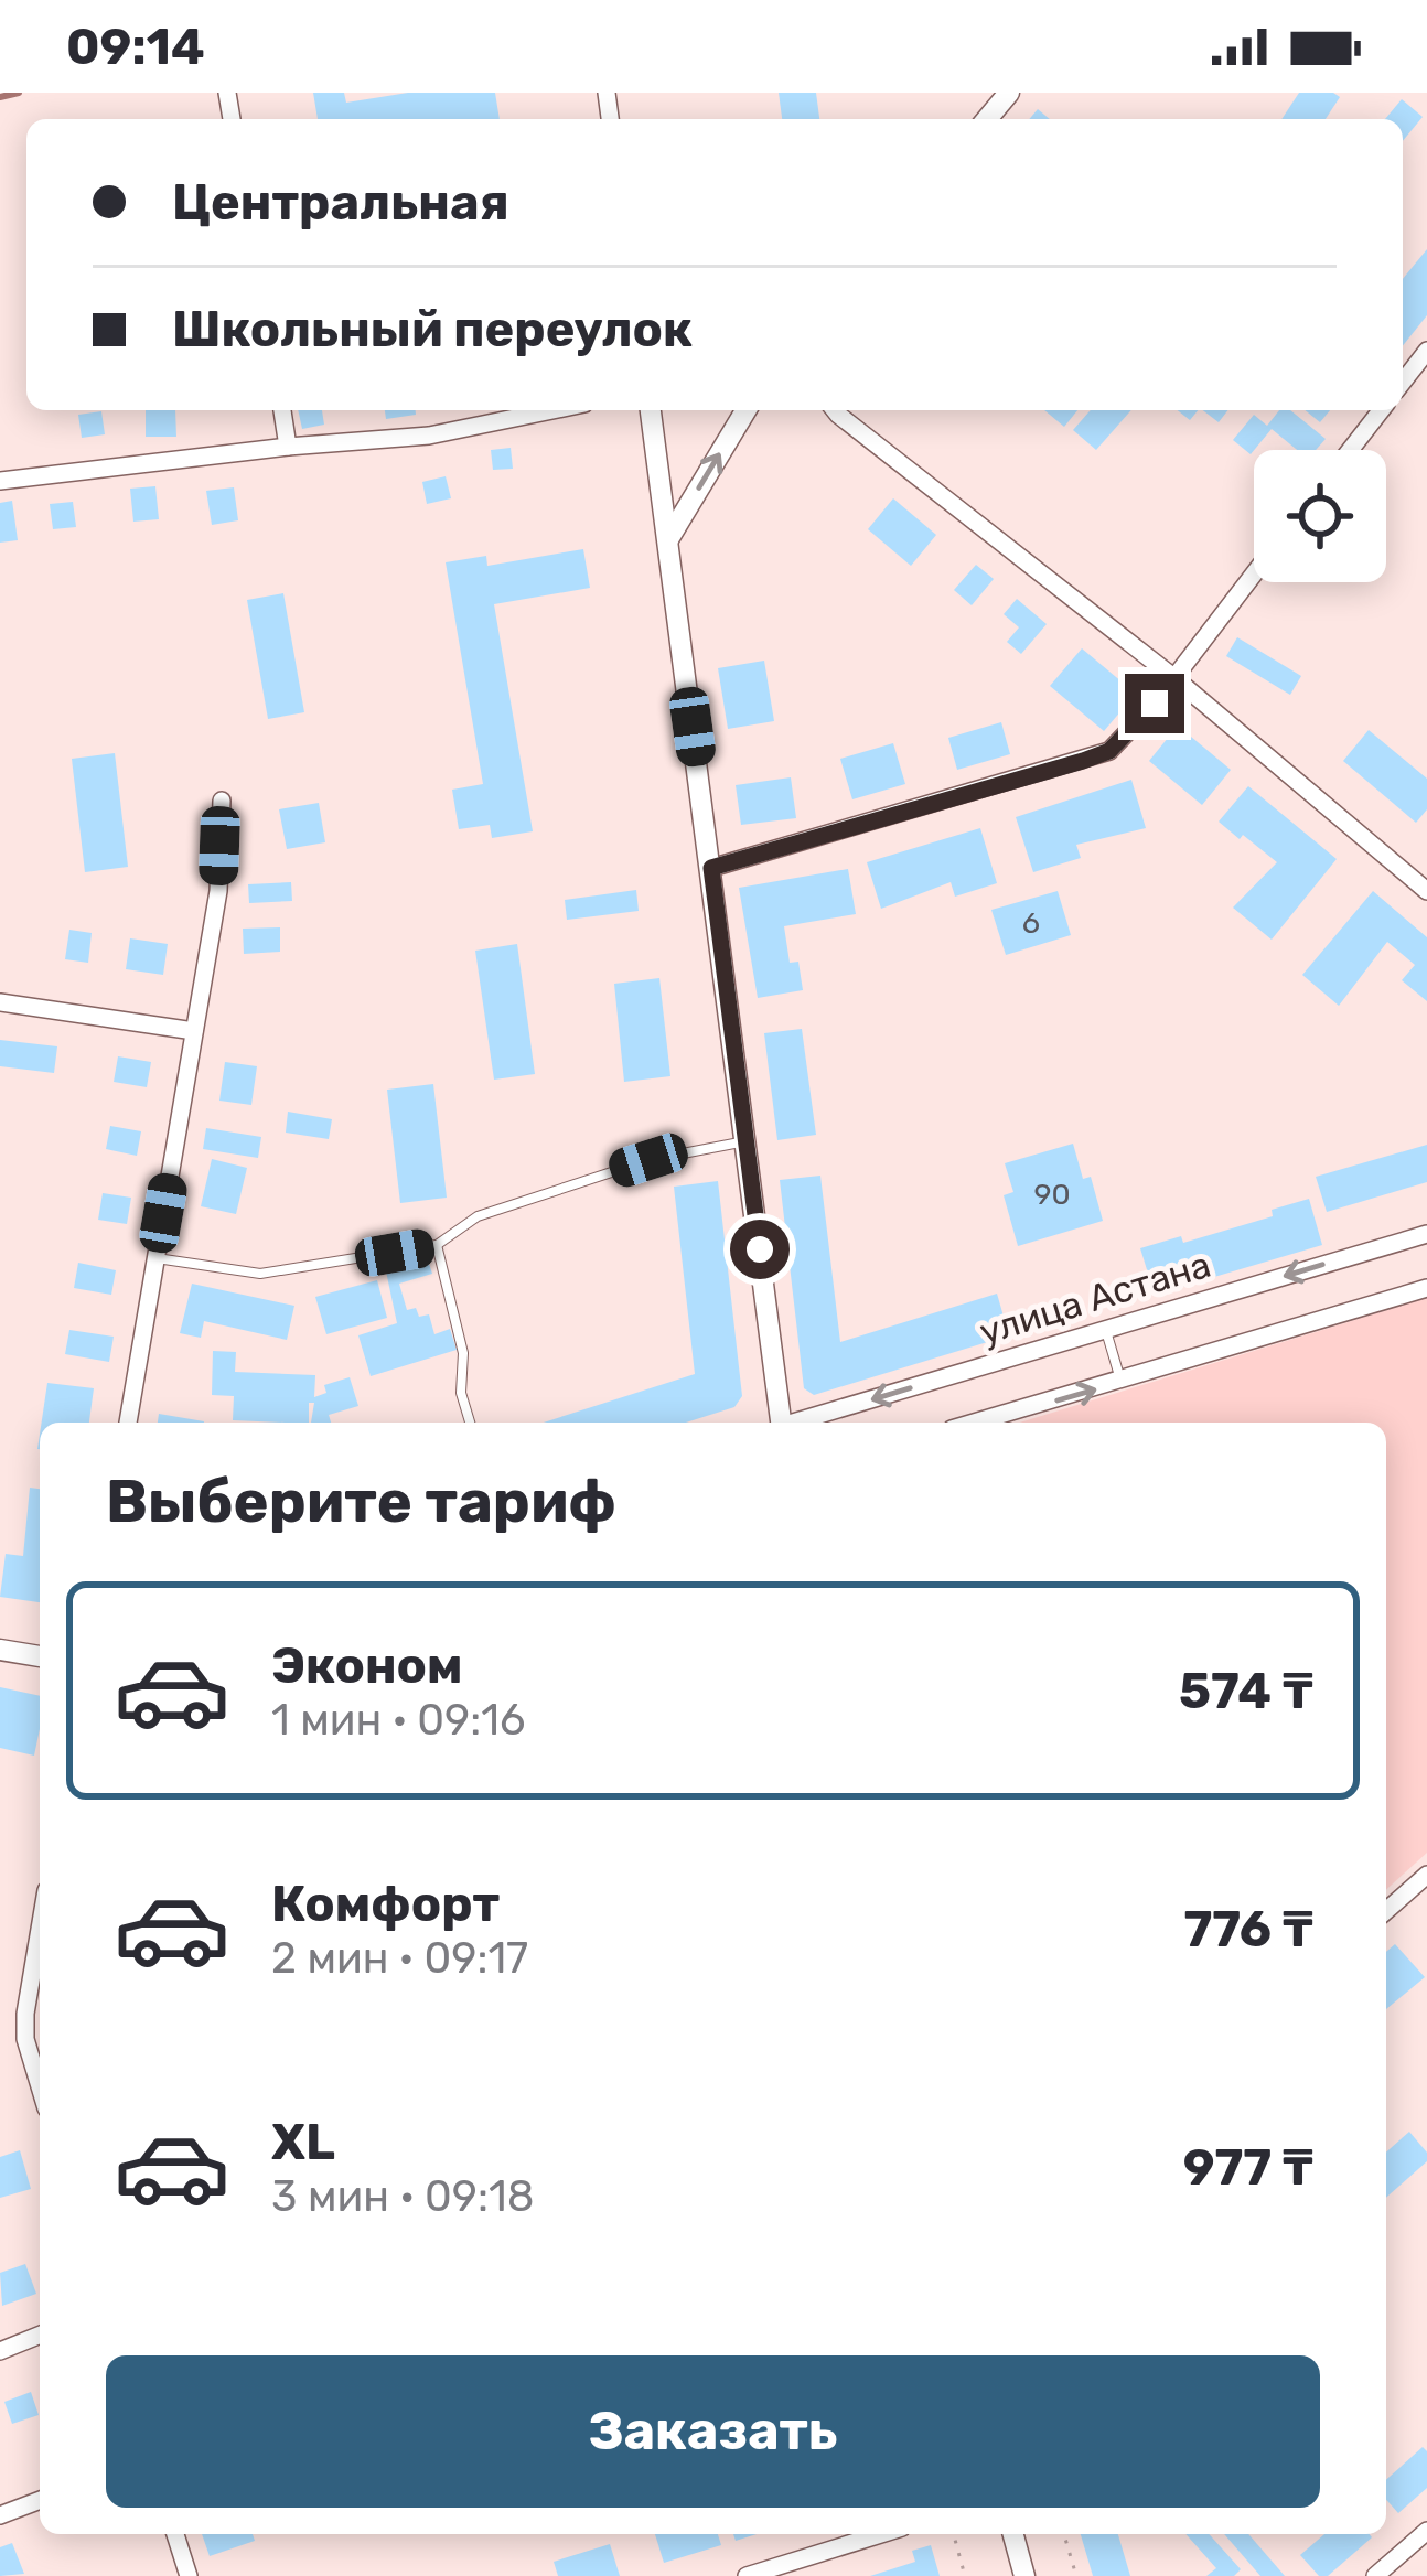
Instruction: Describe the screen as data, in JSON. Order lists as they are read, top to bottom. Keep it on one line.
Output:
{"streets":{"street":["улица Астана"]},"house_numbers":["6","90"],"page":{"status":"09:14","banner":["Центральная","Школьный переулок"],"heading":"Выберите тариф","list":[{"name":"Эконом","note":"1 мин · 09:16","value":"574 ₸"},{"name":"Комфорт","note":"2 мин · 09:17","value":"776 ₸"},{"name":"XL","note":"3 мин · 09:18","value":"977 ₸"}],"buttons":"Заказать"}}
